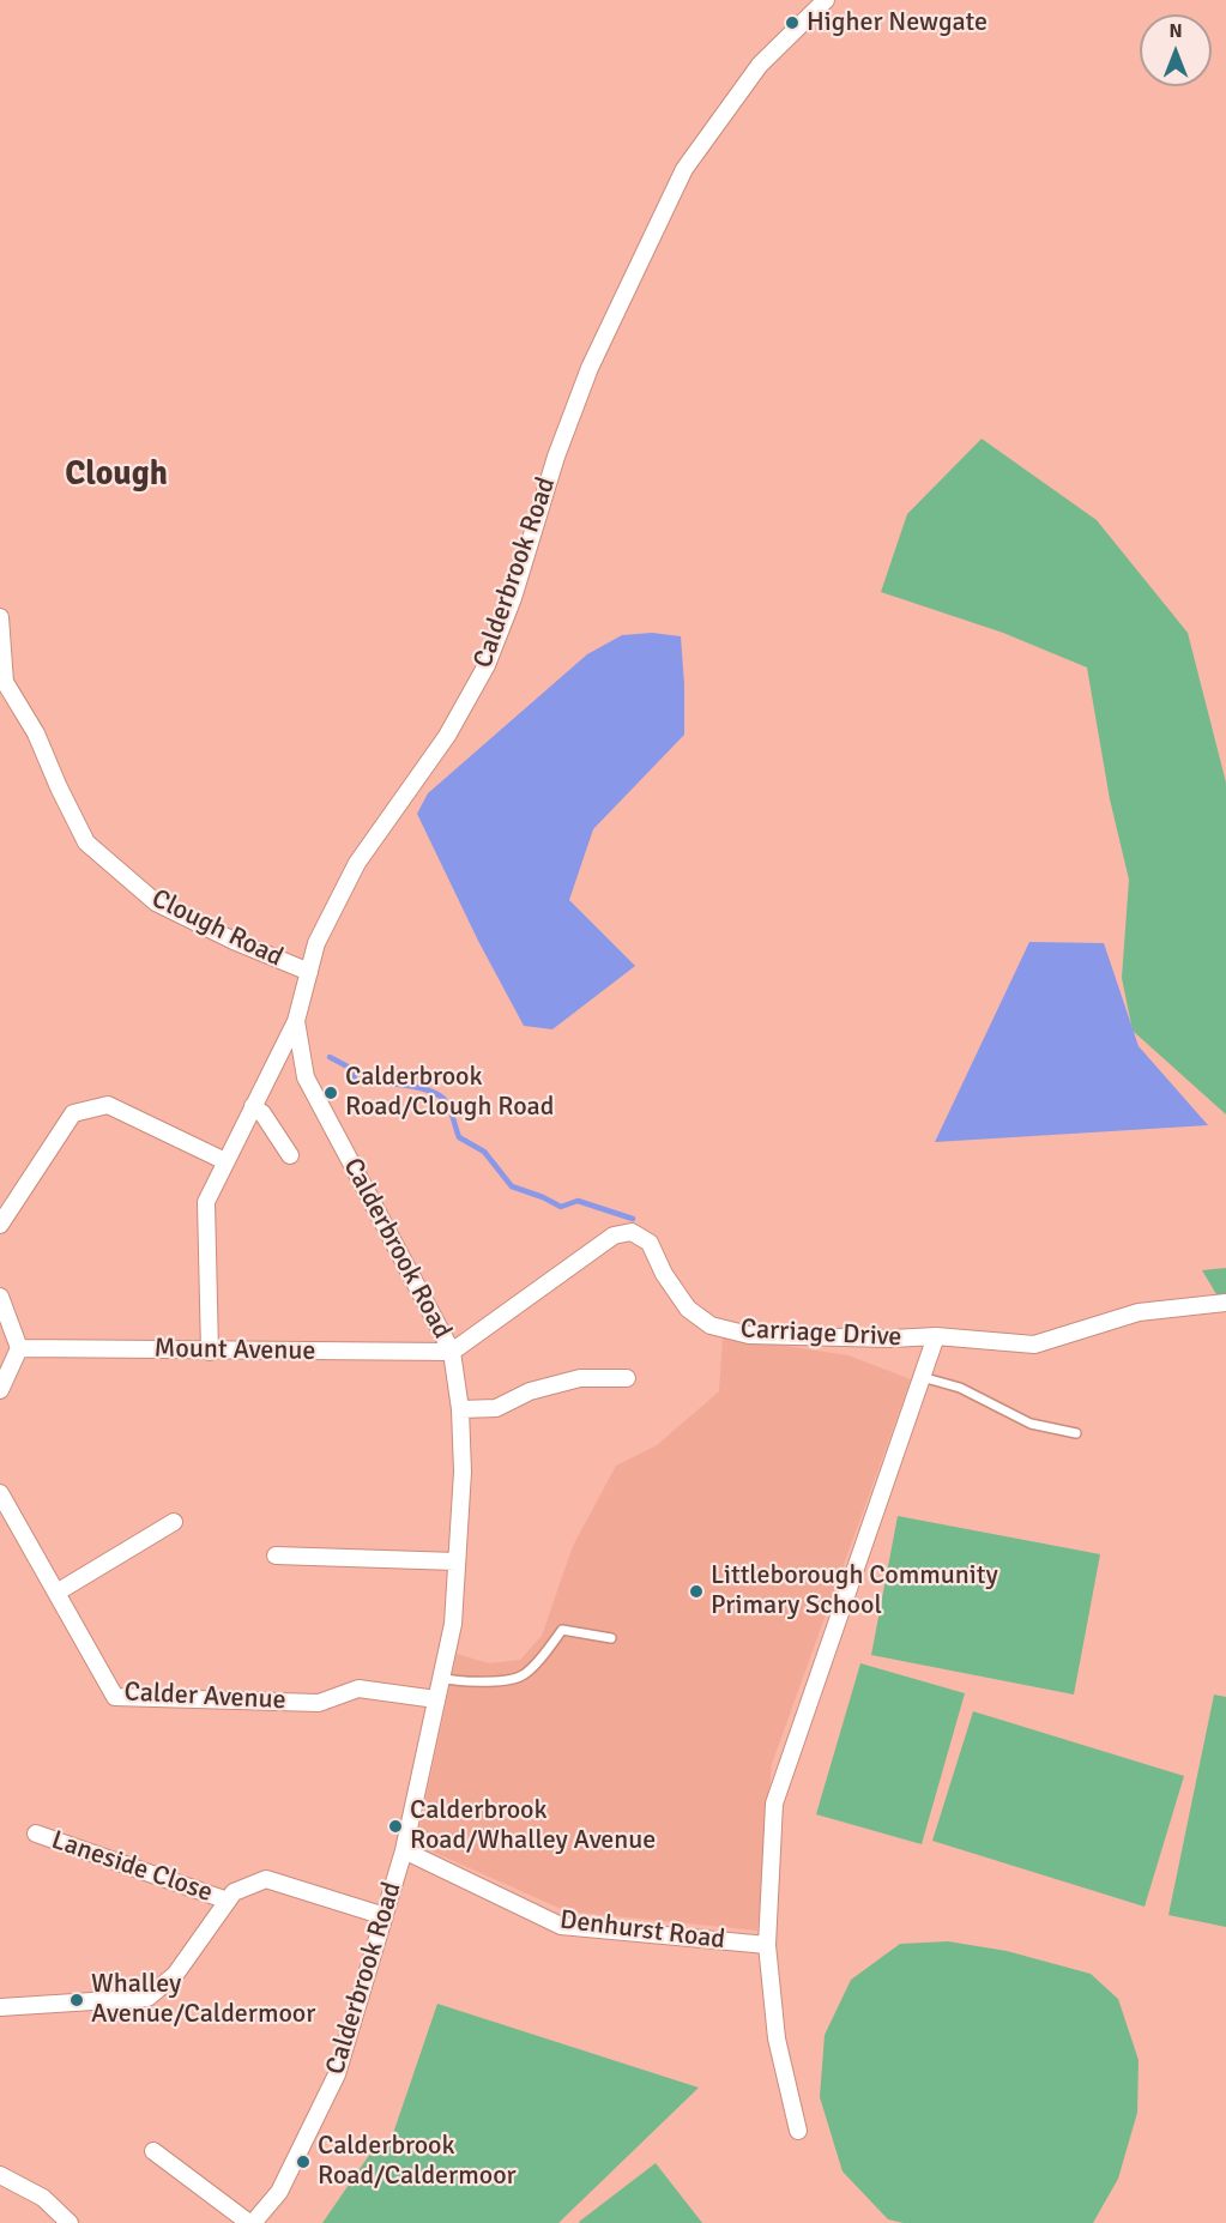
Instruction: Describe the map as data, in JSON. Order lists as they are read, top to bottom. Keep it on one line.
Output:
{"streets":{"street":["Calderbrook Road","Clough Road","Carriage Drive","Mount Avenue","Calder Avenue","Laneside Close","Denhurst Road"]},"crossings":[["Calderbrook Road","Clough Road"],["Calderbrook Road","Carriage Drive"],["Calderbrook Road","Mount Avenue"],["Calderbrook Road","Calder Avenue"],["Calderbrook Road","Denhurst Road"],["Carriage Drive","Mount Avenue"]],"districts":["Clough"],"places":["Higher Newgate","Calderbrook Road/Clough Road","Littleborough Community Primary School","Calderbrook Road/Whalley Avenue","Whalley Avenue/Caldermoor","Calderbrook Road/Caldermoor"],"north":"top"}
